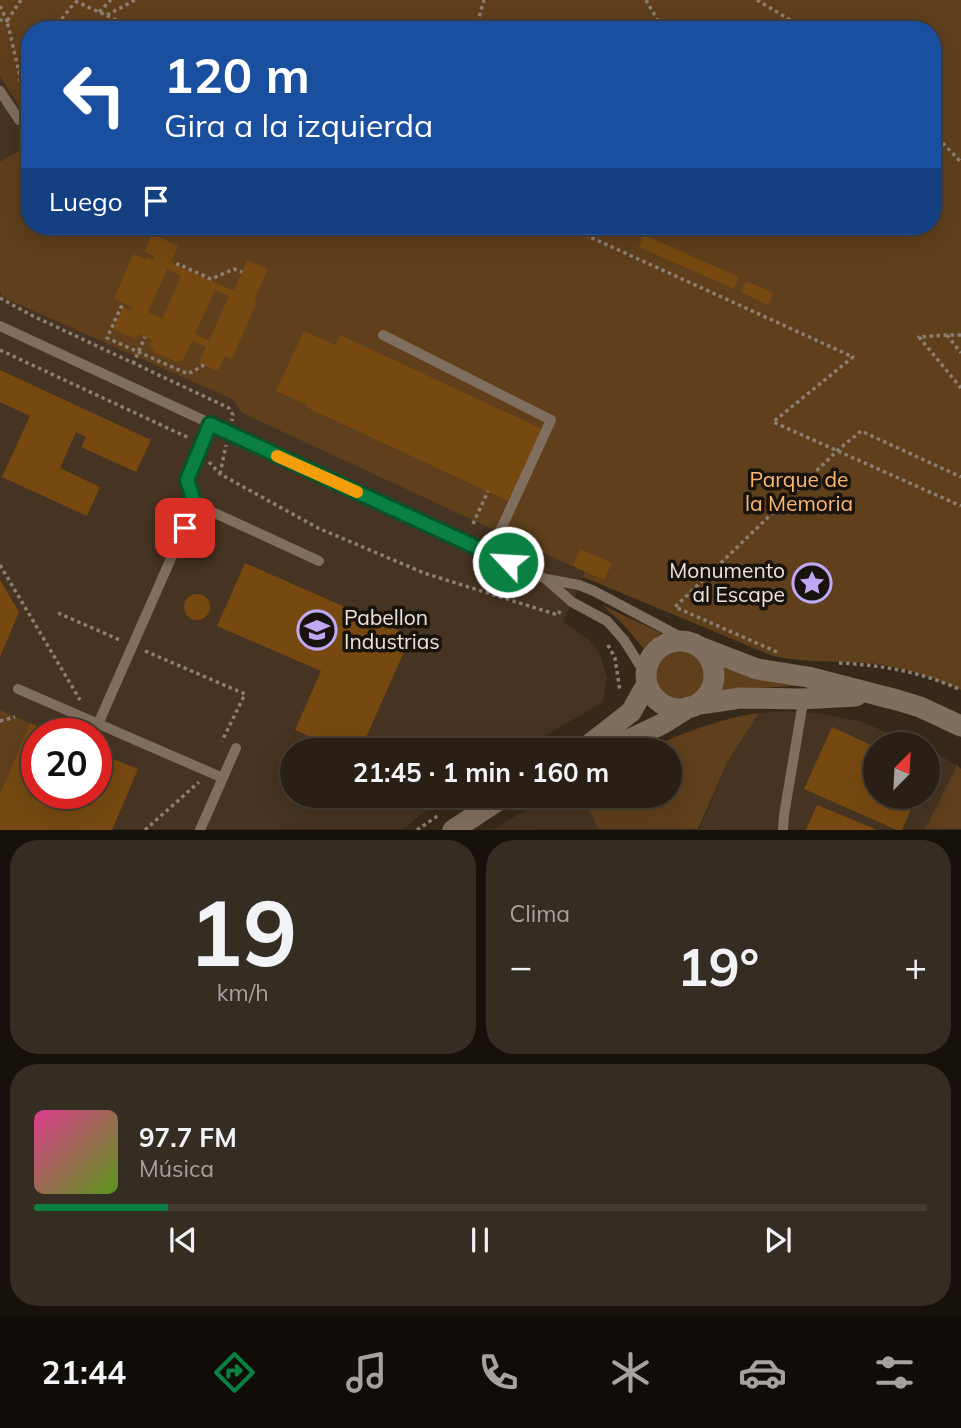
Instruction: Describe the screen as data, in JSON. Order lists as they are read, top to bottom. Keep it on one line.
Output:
{"parks":["Parque de la Memoria"],"places":{"place":["Monumento al Escape"],"school or university":["Pabellon Industrias"]},"north":"top right","page":{"turn":["120 m","Gira a la izquierda"],"then":"Luego","limit":"20","trip":"21:45 · 1 min · 160 m","tile":[["19","km/h"],"Clima"],"heat":["−","19°","+"],"song":["97.7 FM","Música"],"tabs":"21:44"}}
